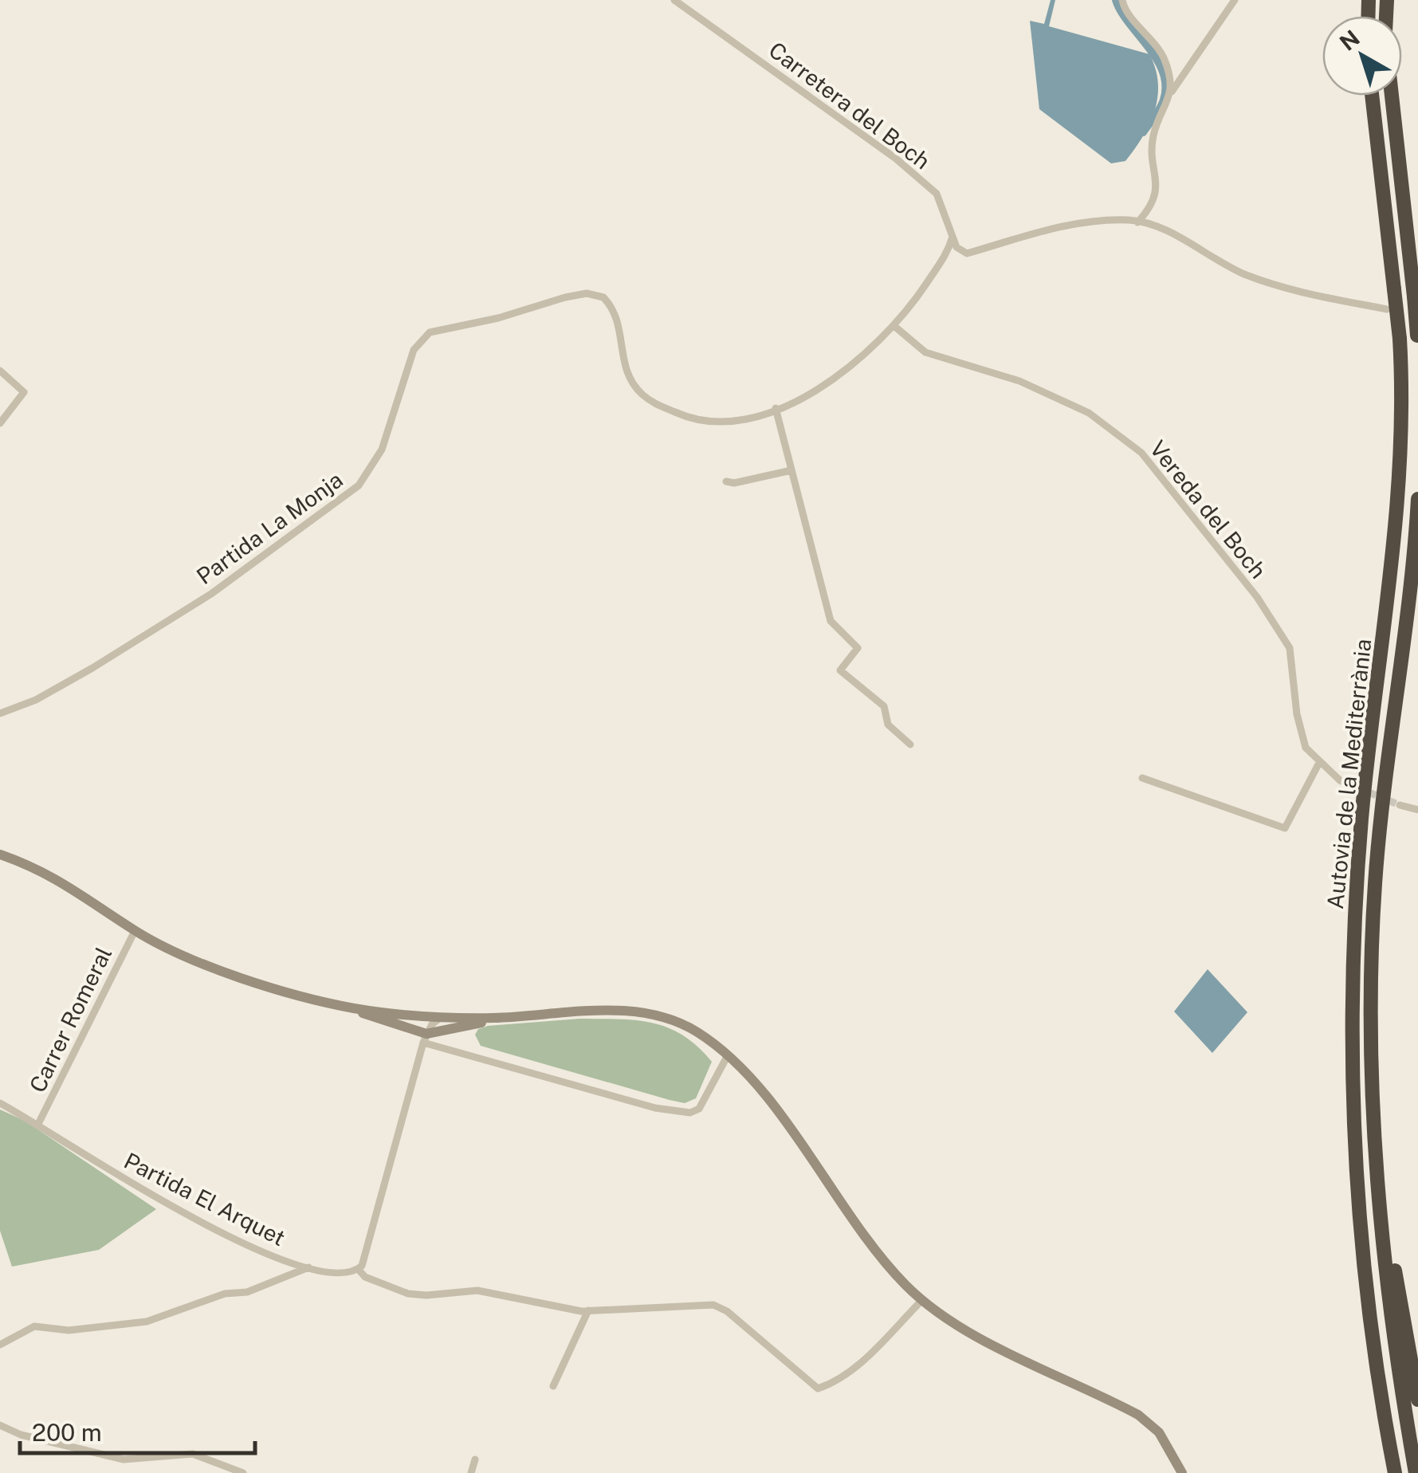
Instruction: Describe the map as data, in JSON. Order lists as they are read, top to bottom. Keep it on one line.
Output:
{"streets":{"highway":["Autovia de la Mediterrània"],"street":["Carretera del Boch","Vereda del Boch","Partida La Monja","Carrer Romeral","Partida El Arquet"]},"crossings":[["Carrer Romeral","Partida El Arquet"]],"scale_bar":"200 m","north":"top left"}
